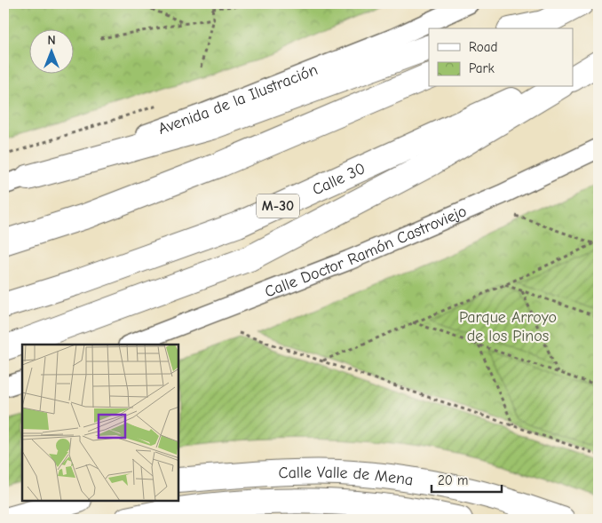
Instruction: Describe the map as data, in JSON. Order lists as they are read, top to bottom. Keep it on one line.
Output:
{"streets":{"main road":["Calle 30","M-30","Calle Valle de Mena"],"street":["Avenida de la Ilustración","Calle Doctor Ramón Castroviejo"]},"parks":["Parque Arroyo de los Pinos"],"legend":["Road","Park"],"scale_bar":"20 m","north":"top"}
